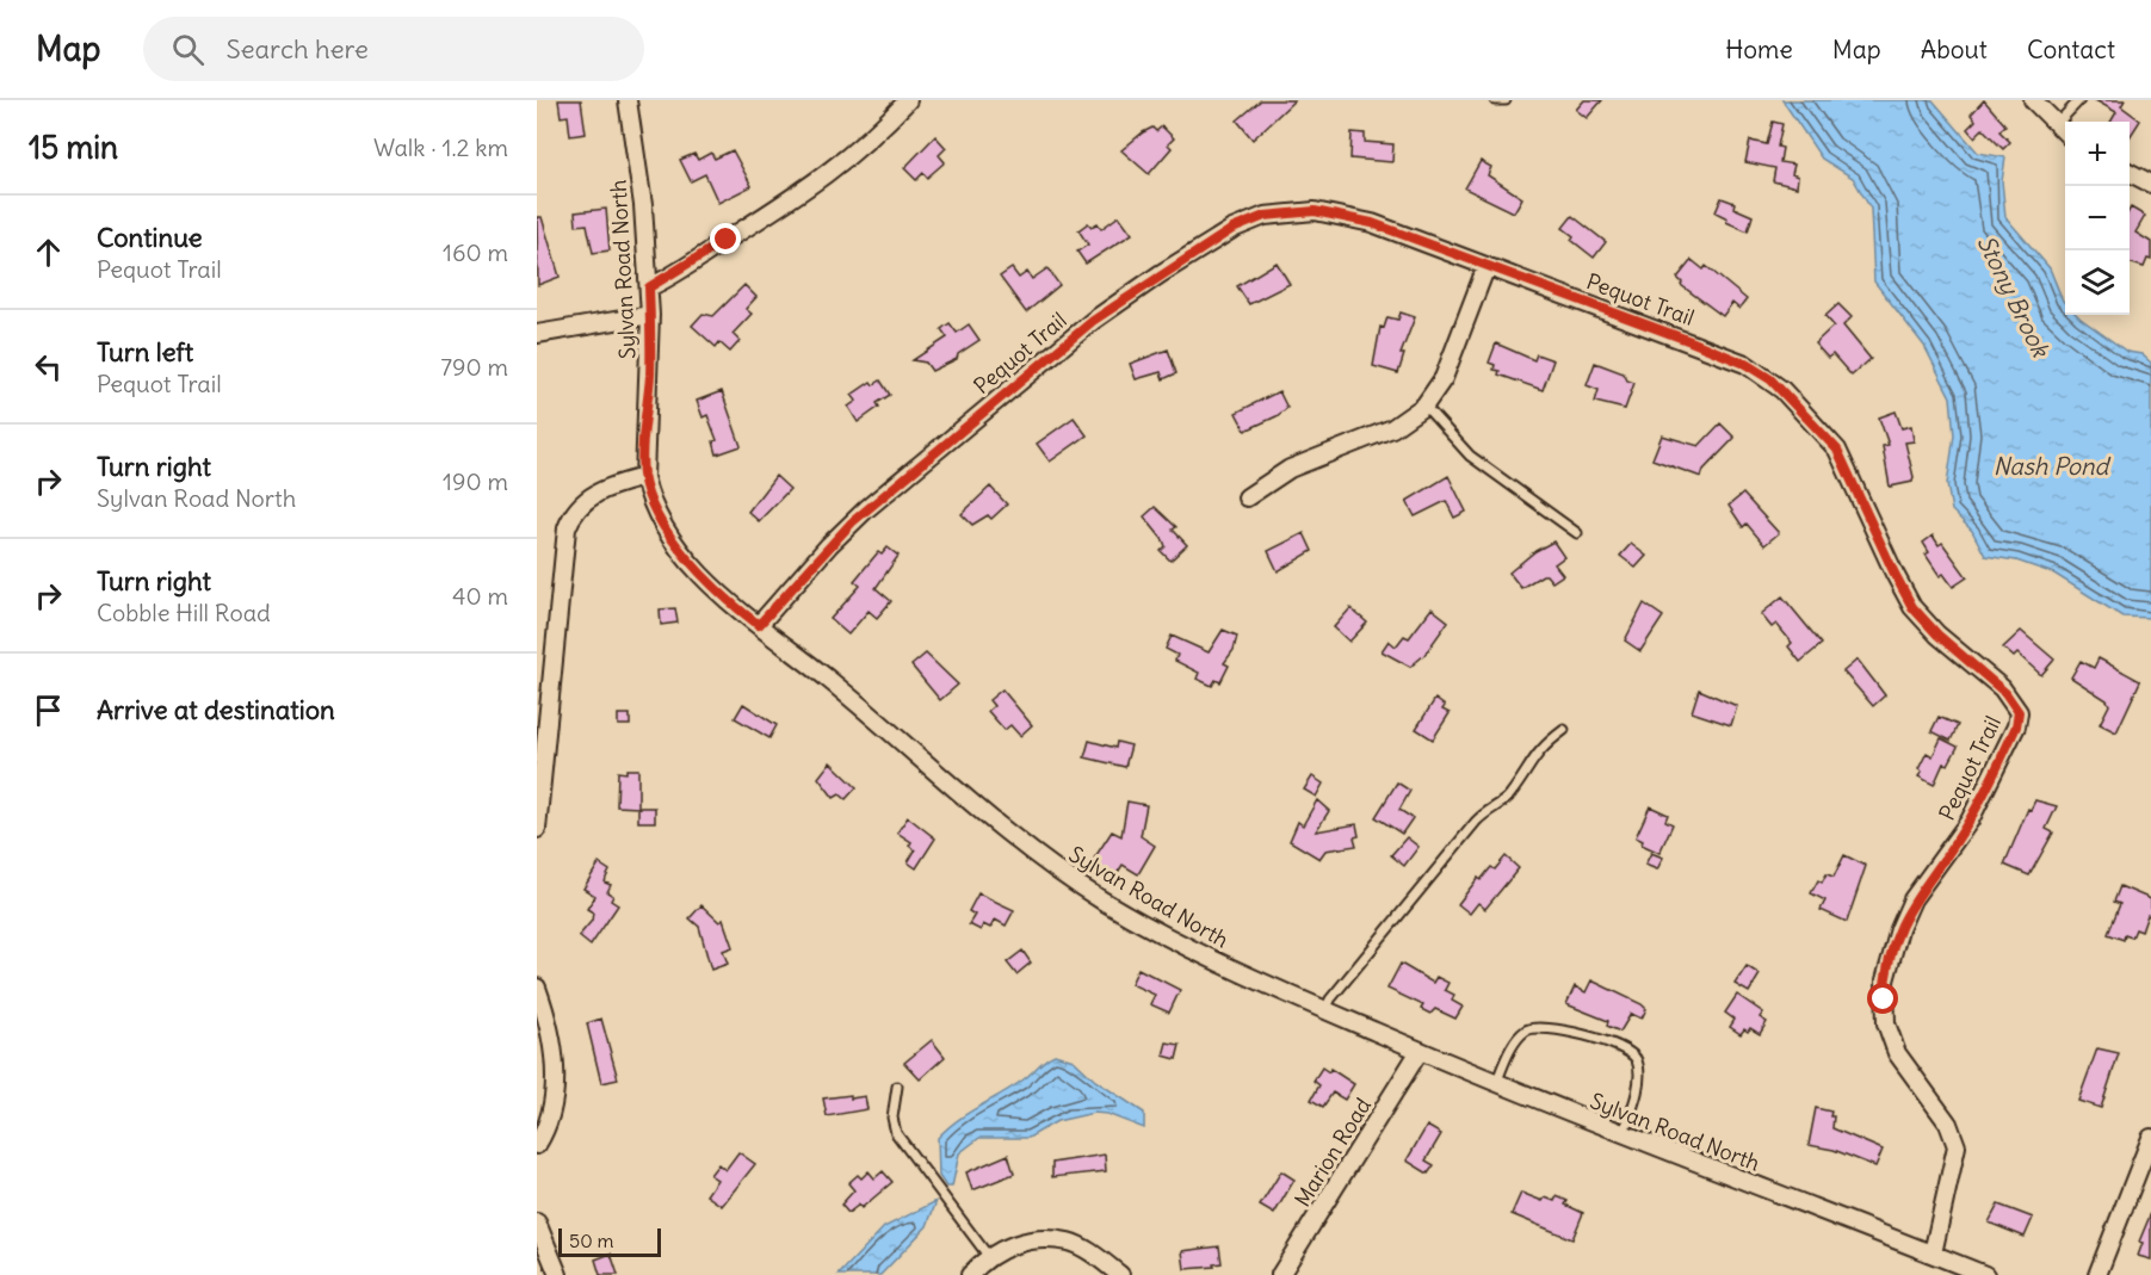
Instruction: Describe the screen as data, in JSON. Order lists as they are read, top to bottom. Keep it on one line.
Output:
{"streets":{"street":["Sylvan Road North","Pequot Trail","Marion Road"]},"crossings":[["Sylvan Road North","Pequot Trail"],["Sylvan Road North","Marion Road"]],"water":["Stony Brook","Nash Pond"],"scale_bar":"50 m","page":{"header":"Map","search":"Search here","nav":["Home","Map","About","Contact"],"heading":["15 min","Walk · 1.2 km"],"map_buttons":["+","−"],"list":[["Continue","Pequot Trail","160 m"],["Turn left","Pequot Trail","790 m"],["Turn right","Sylvan Road North","190 m"],["Turn right","Cobble Hill Road","40 m"],"Arrive at destination"],"scale":"50 m"}}
